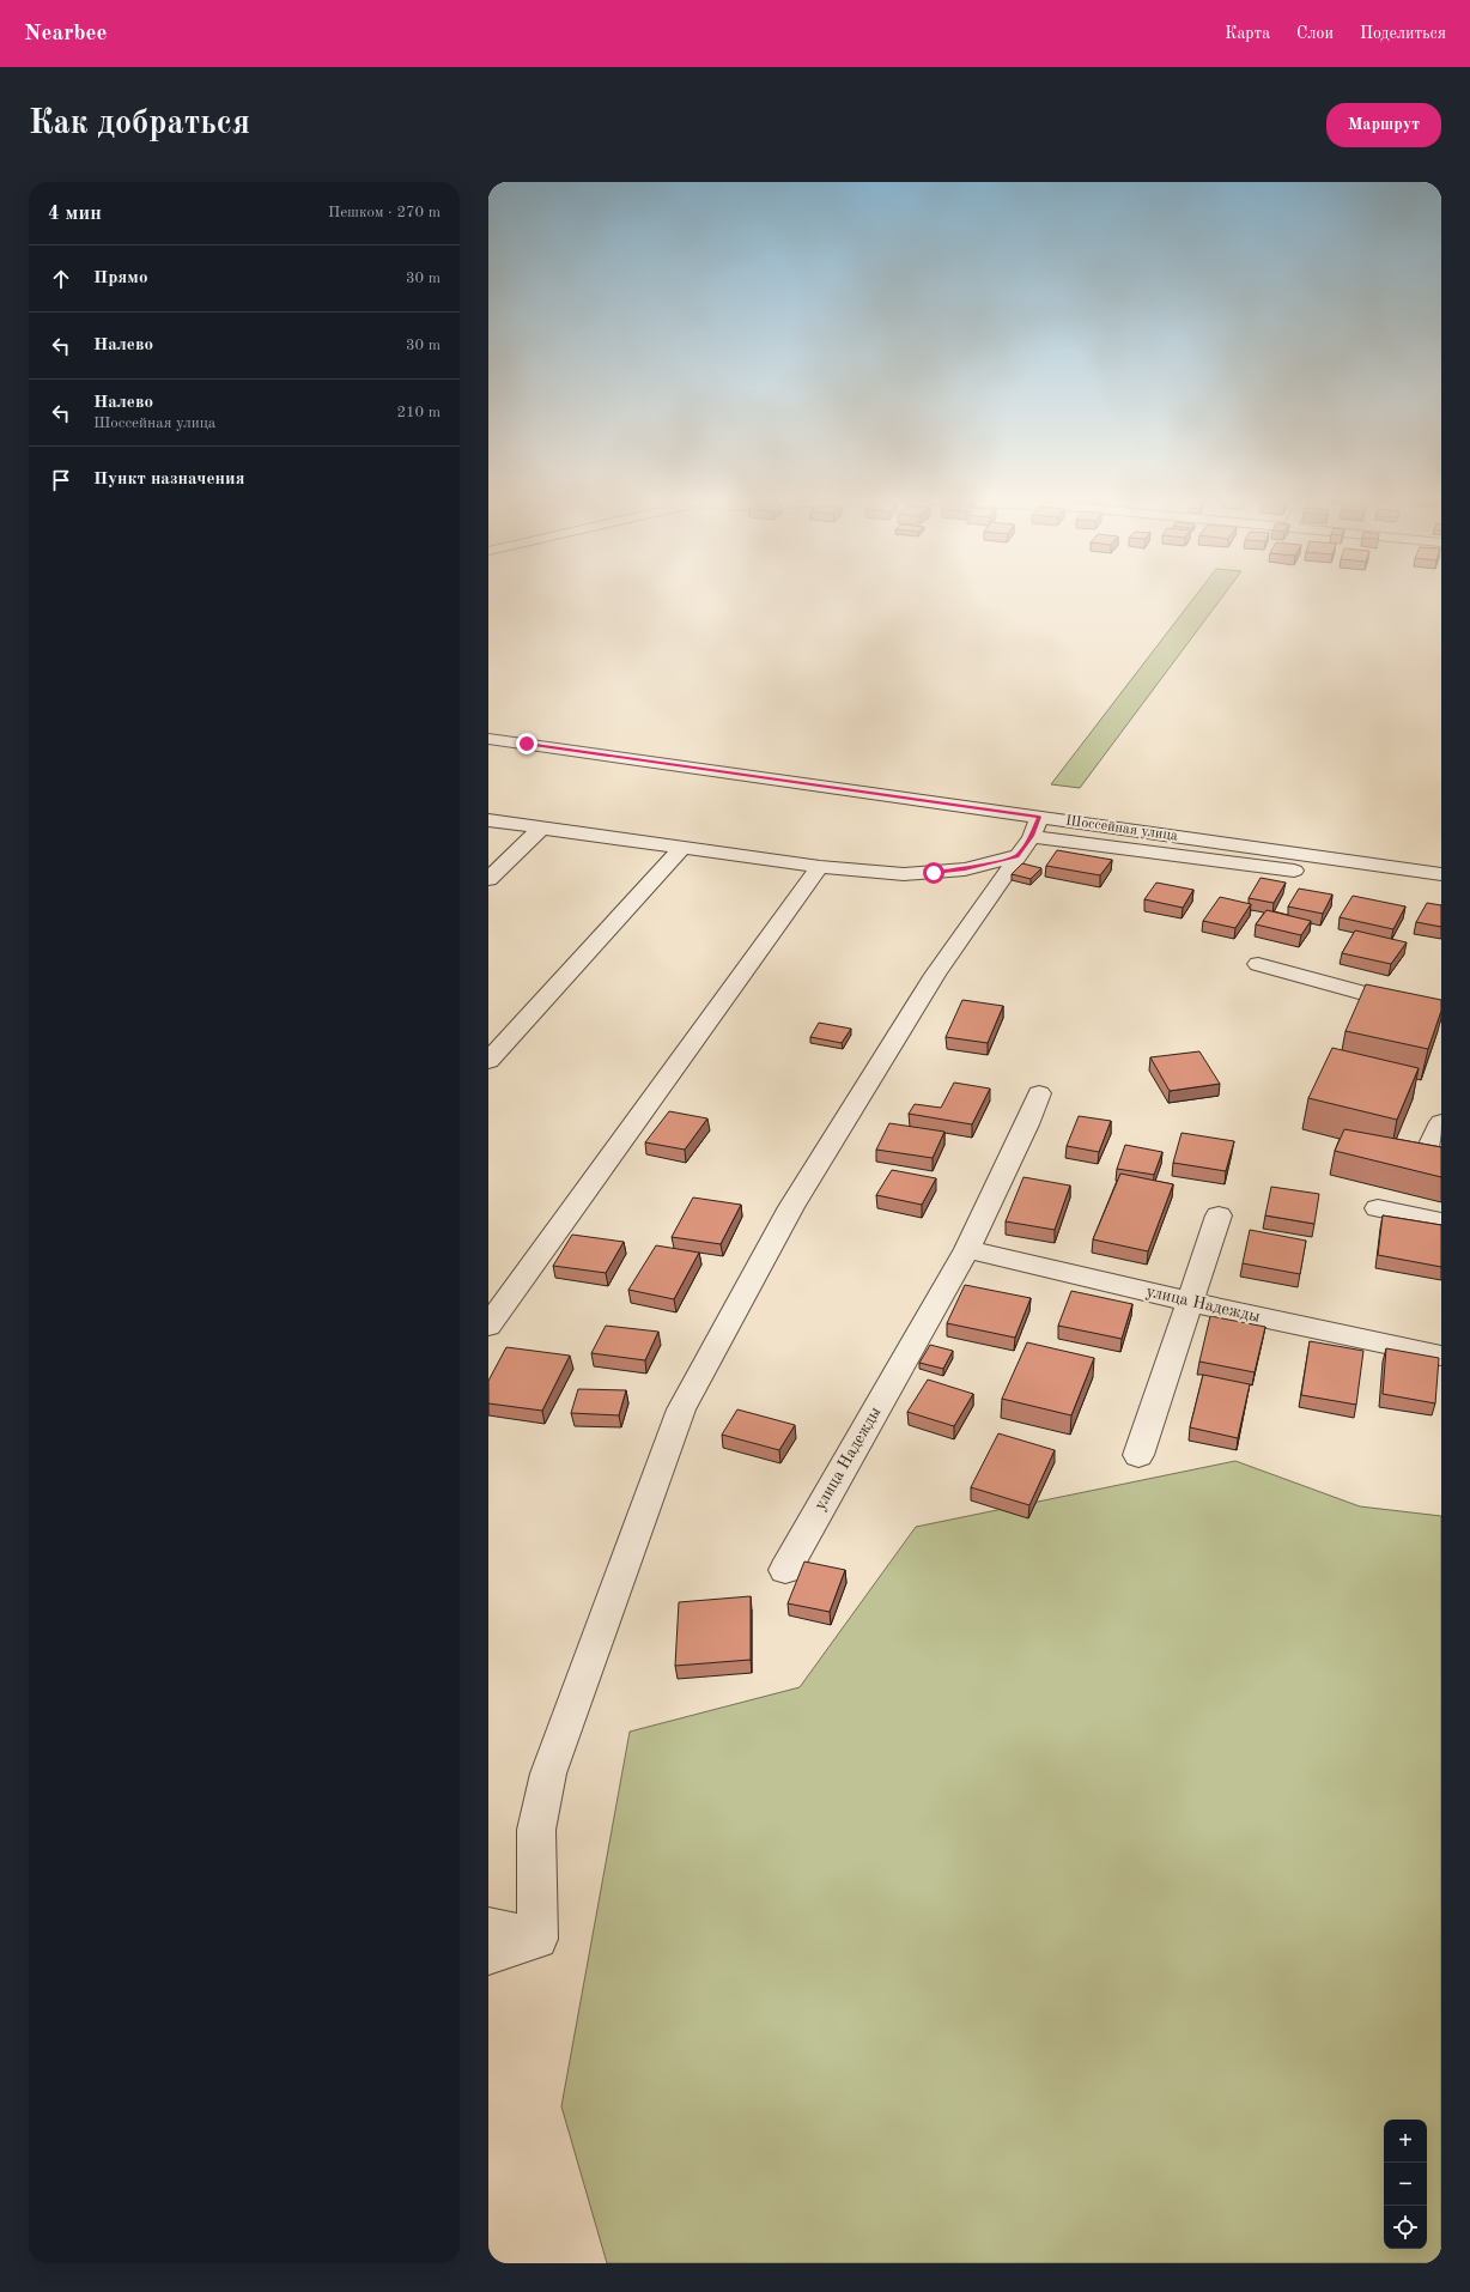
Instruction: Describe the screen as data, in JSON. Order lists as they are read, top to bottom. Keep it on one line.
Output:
{"streets":{"street":["Шоссейная улица","улица Надежды"]},"page":{"header":"Nearbee","nav":["Карта","Слои","Поделиться"],"buttons":"Маршрут","title":"Как добраться","heading":["4 мин","Пешком · 270 m"],"list":[["Прямо","30 m"],["Налево","30 m"],["Налево","Шоссейная улица","210 m"],"Пункт назначения"],"map_buttons":["+","−"]}}
